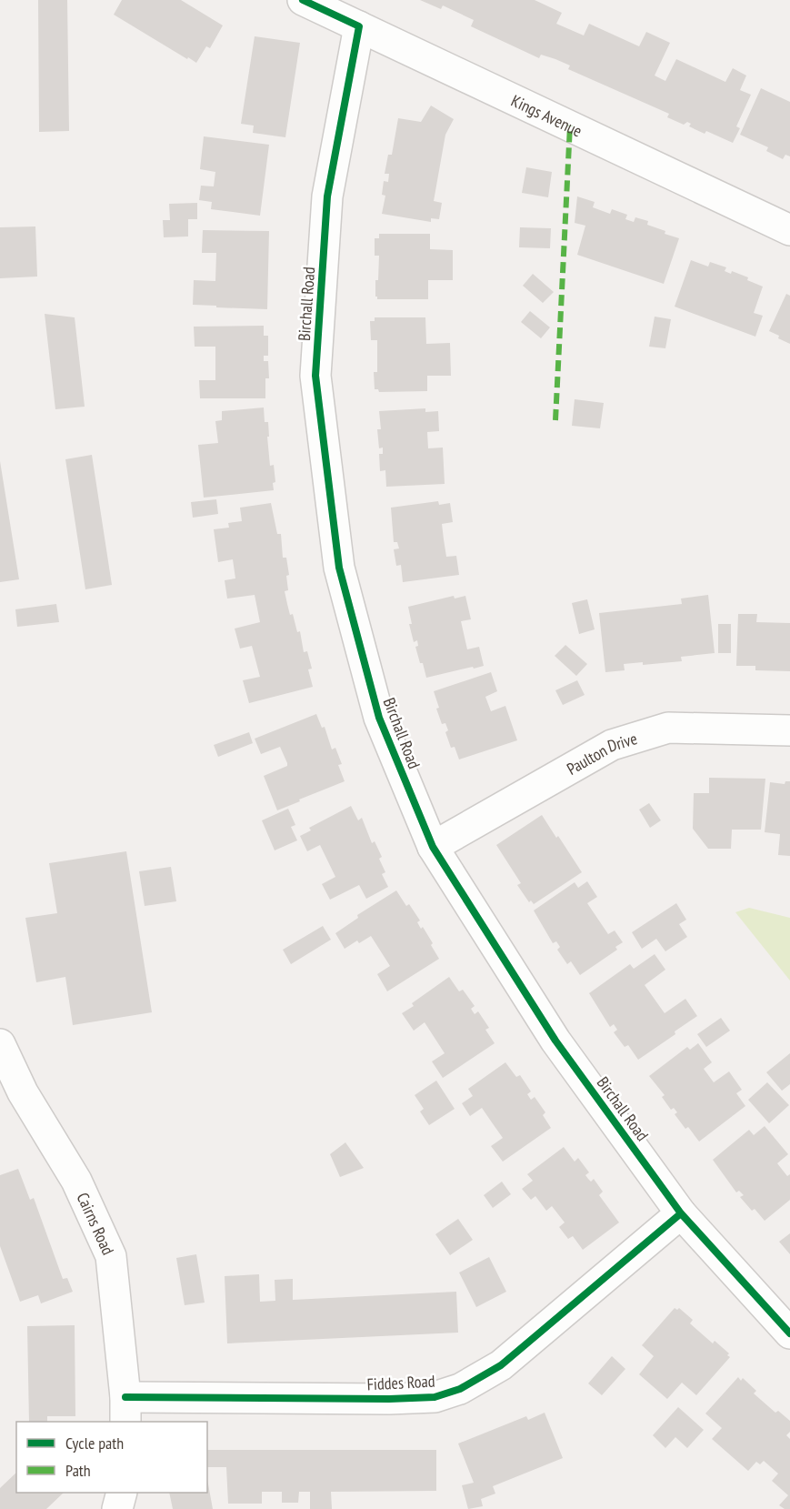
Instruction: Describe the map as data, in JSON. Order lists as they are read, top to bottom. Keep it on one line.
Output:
{"streets":{"street":["Kings Avenue","Birchall Road","Paulton Drive","Cairns Road","Fiddes Road"]},"crossings":[["Kings Avenue","Birchall Road"],["Birchall Road","Paulton Drive"],["Birchall Road","Fiddes Road"],["Cairns Road","Fiddes Road"]],"legend":["Cycle path","Path"]}
